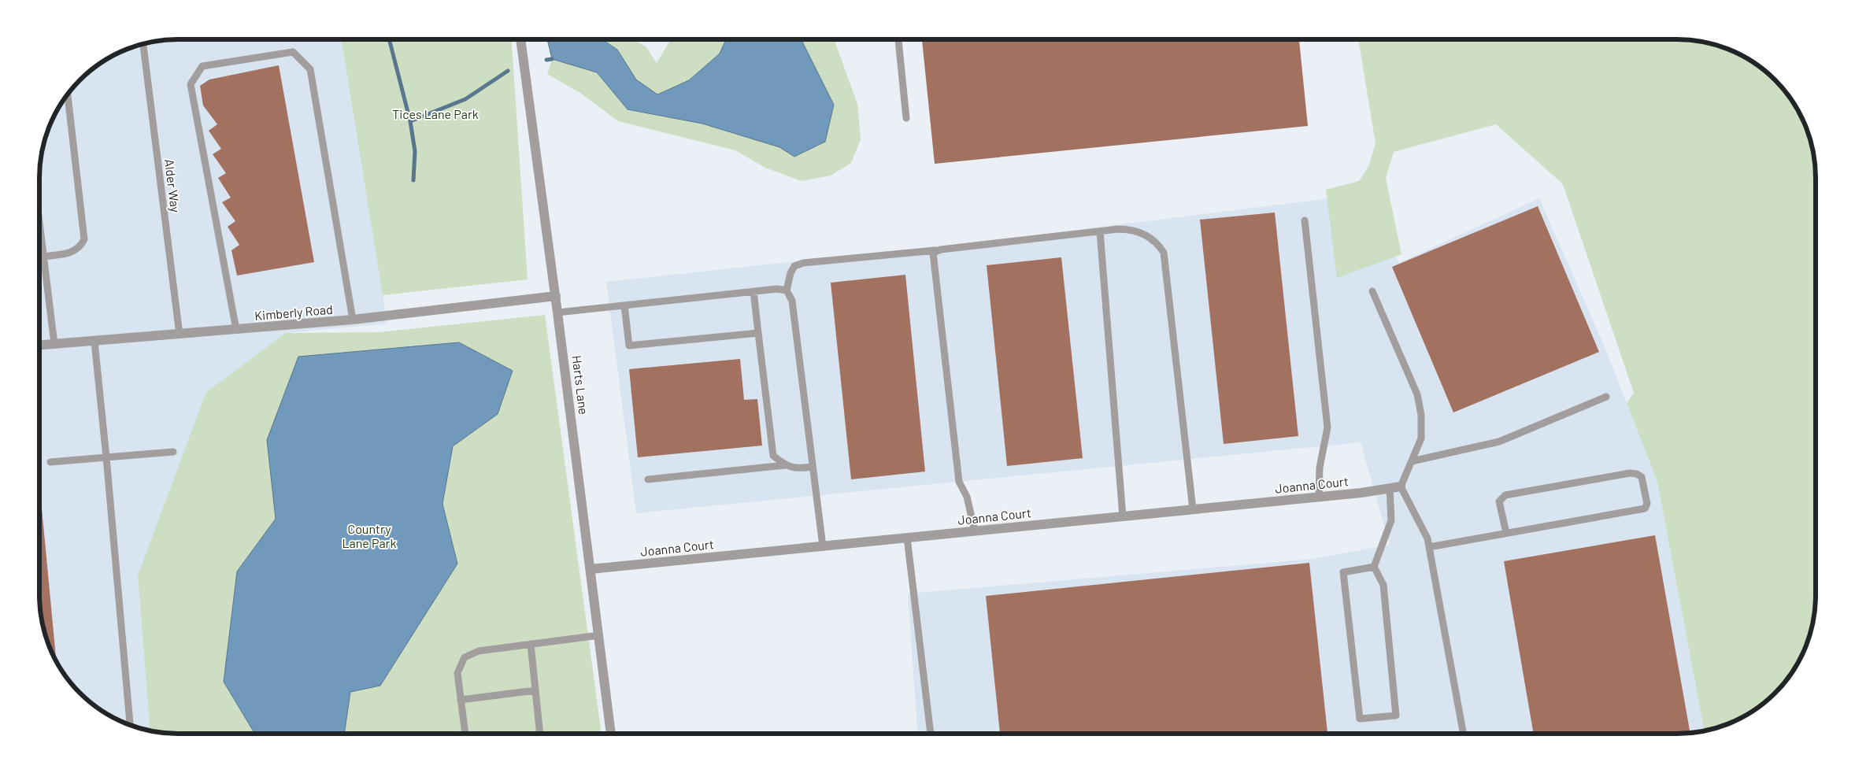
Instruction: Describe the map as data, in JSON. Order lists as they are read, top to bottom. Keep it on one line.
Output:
{"streets":{"street":["Kimberly Road","Harts Lane","Joanna Court"],"lane":["Alder Way"]},"crossings":[["Alder Way","Kimberly Road"],["Kimberly Road","Harts Lane"],["Harts Lane","Joanna Court"]],"parks":["Tices Lane Park","Country Lane Park"]}
